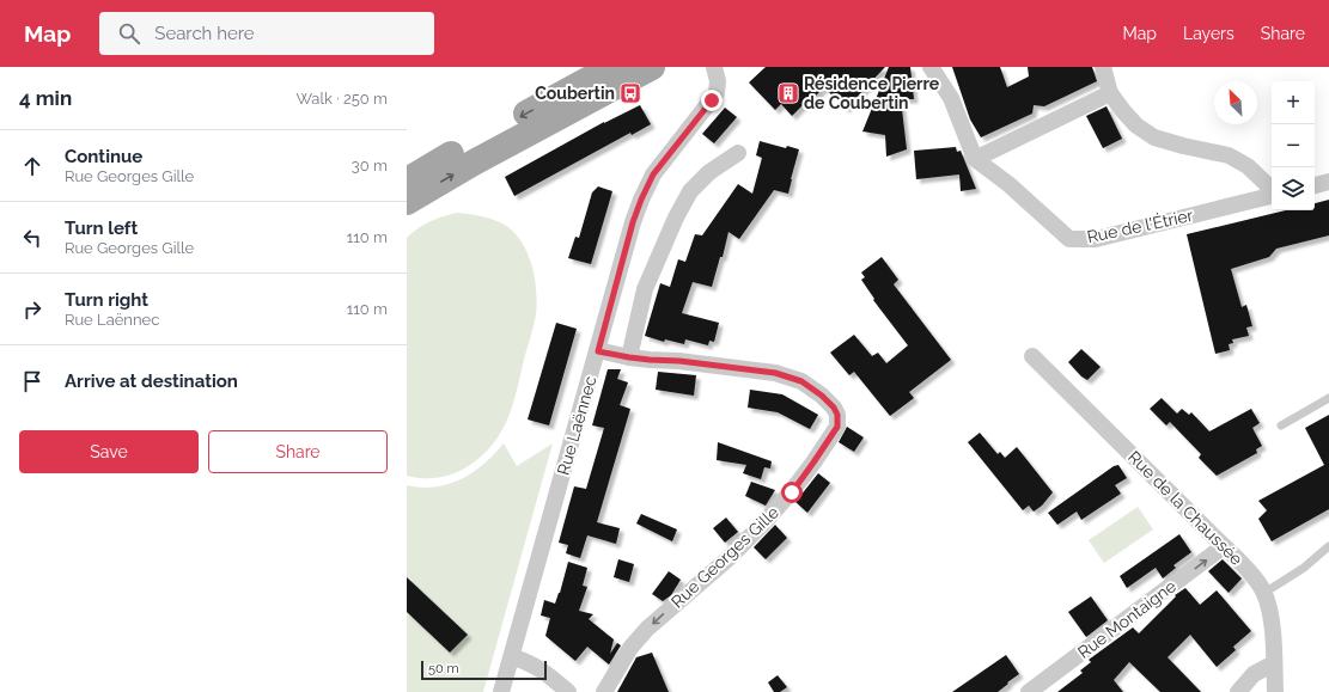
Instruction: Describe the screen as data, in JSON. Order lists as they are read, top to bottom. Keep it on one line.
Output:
{"streets":{"street":["Rue de l'Étrier","Rue Laënnec","Rue de la Chaussée","Rue Georges Gille","Rue Montaigne"]},"crossings":[["Rue Laënnec","Rue Georges Gille"],["Rue de la Chaussée","Rue Montaigne"]],"one_way":["Rue Montaigne"],"places":{"bus stop":["Coubertin"],"building":["Résidence Pierre de Coubertin"]},"scale_bar":"50 m","north":"top left","page":{"header":"Map","search":"Search here","nav":["Map","Layers","Share"],"heading":["4 min","Walk · 250 m"],"map_buttons":["+","−"],"list":[["Continue","Rue Georges Gille","30 m"],["Turn left","Rue Georges Gille","110 m"],["Turn right","Rue Laënnec","110 m"],"Arrive at destination"],"buttons":["Save","Share"],"scale":"50 m"}}
